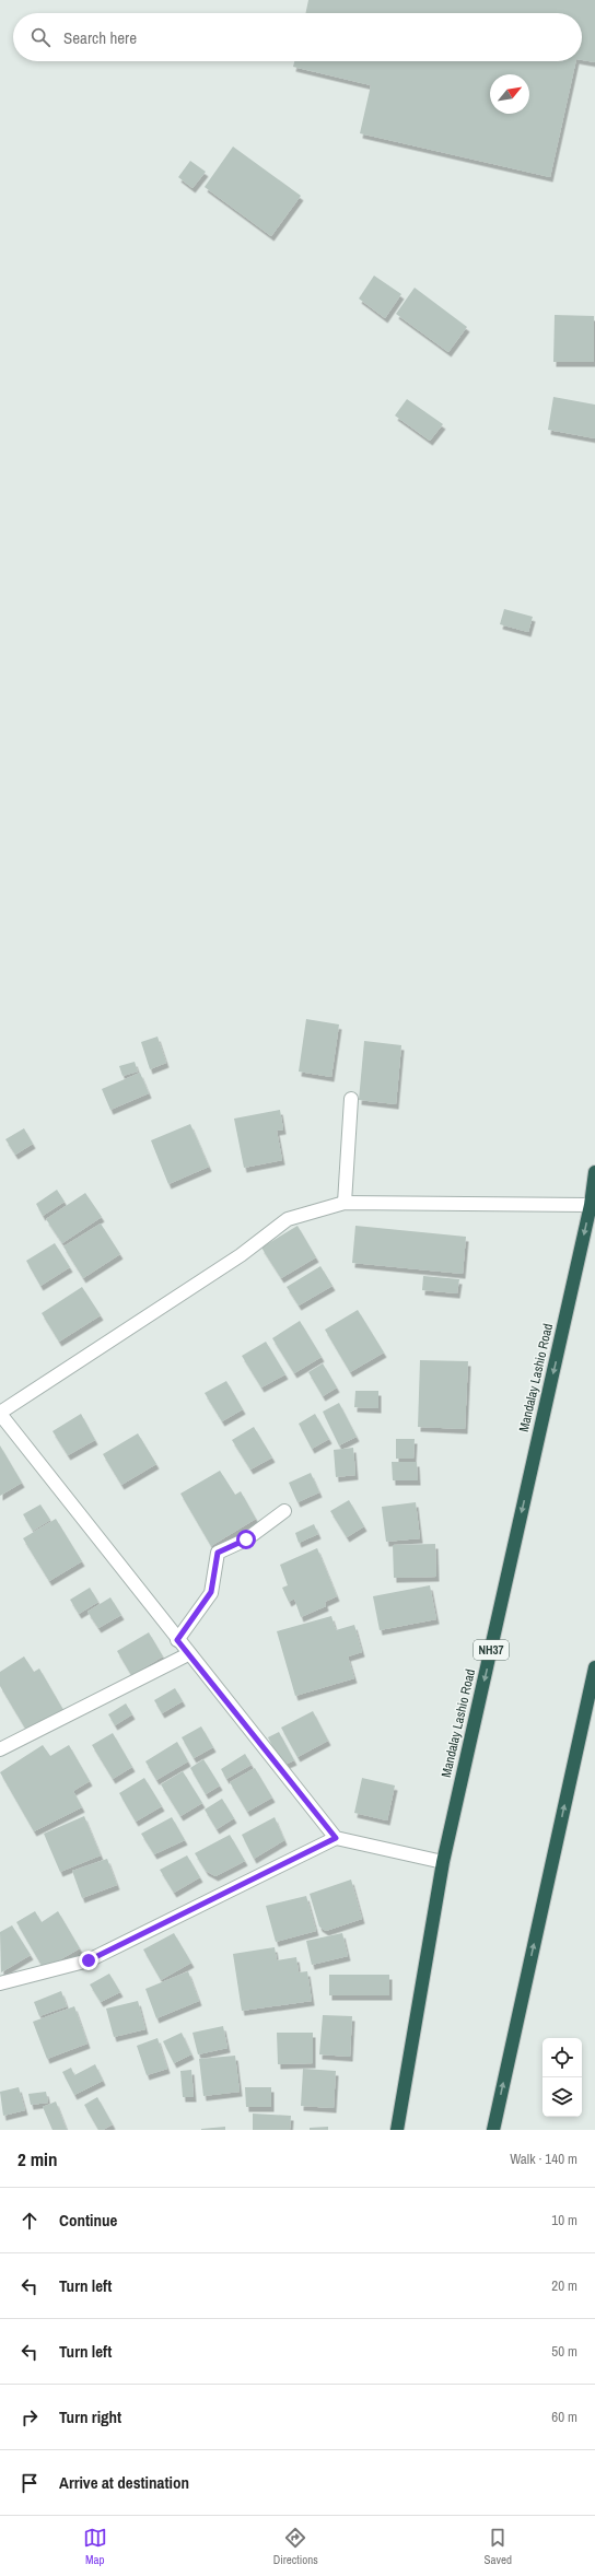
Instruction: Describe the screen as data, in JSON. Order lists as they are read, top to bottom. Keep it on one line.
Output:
{"streets":{"highway":["Mandalay Lashio Road","NH37"]},"north":"top right","page":{"search":"Search here","heading":["2 min","Walk · 140 m"],"list":[["Continue","10 m"],["Turn left","20 m"],["Turn left","50 m"],["Turn right","60 m"],"Arrive at destination"],"nav":["Map","Directions","Saved"]}}
